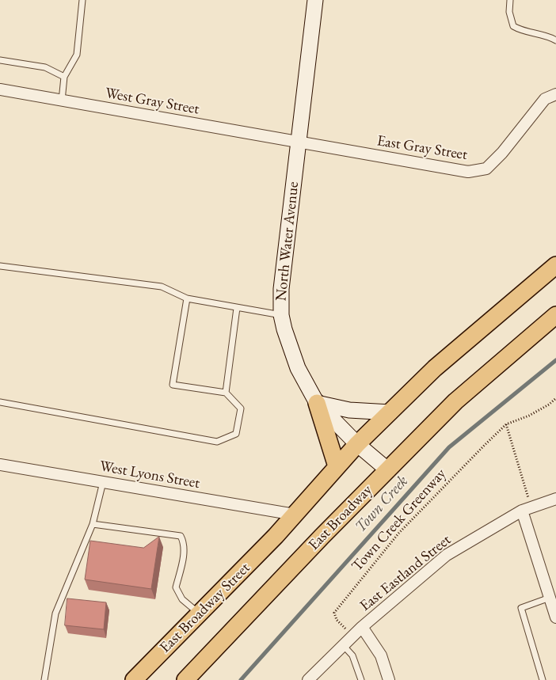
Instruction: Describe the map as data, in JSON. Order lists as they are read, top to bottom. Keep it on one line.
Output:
{"streets":{"main road":["North Water Avenue","East Broadway","East Broadway Street"],"street":["West Gray Street","East Gray Street","West Lyons Street","East Eastland Street"],"path":["Town Creek Greenway"]},"crossings":[["West Gray Street","East Gray Street"],["West Gray Street","North Water Avenue"],["East Gray Street","North Water Avenue"],["North Water Avenue","East Broadway"],["West Lyons Street","East Broadway Street"],["Town Creek Greenway","East Eastland Street"]],"water":["Town Creek"]}
